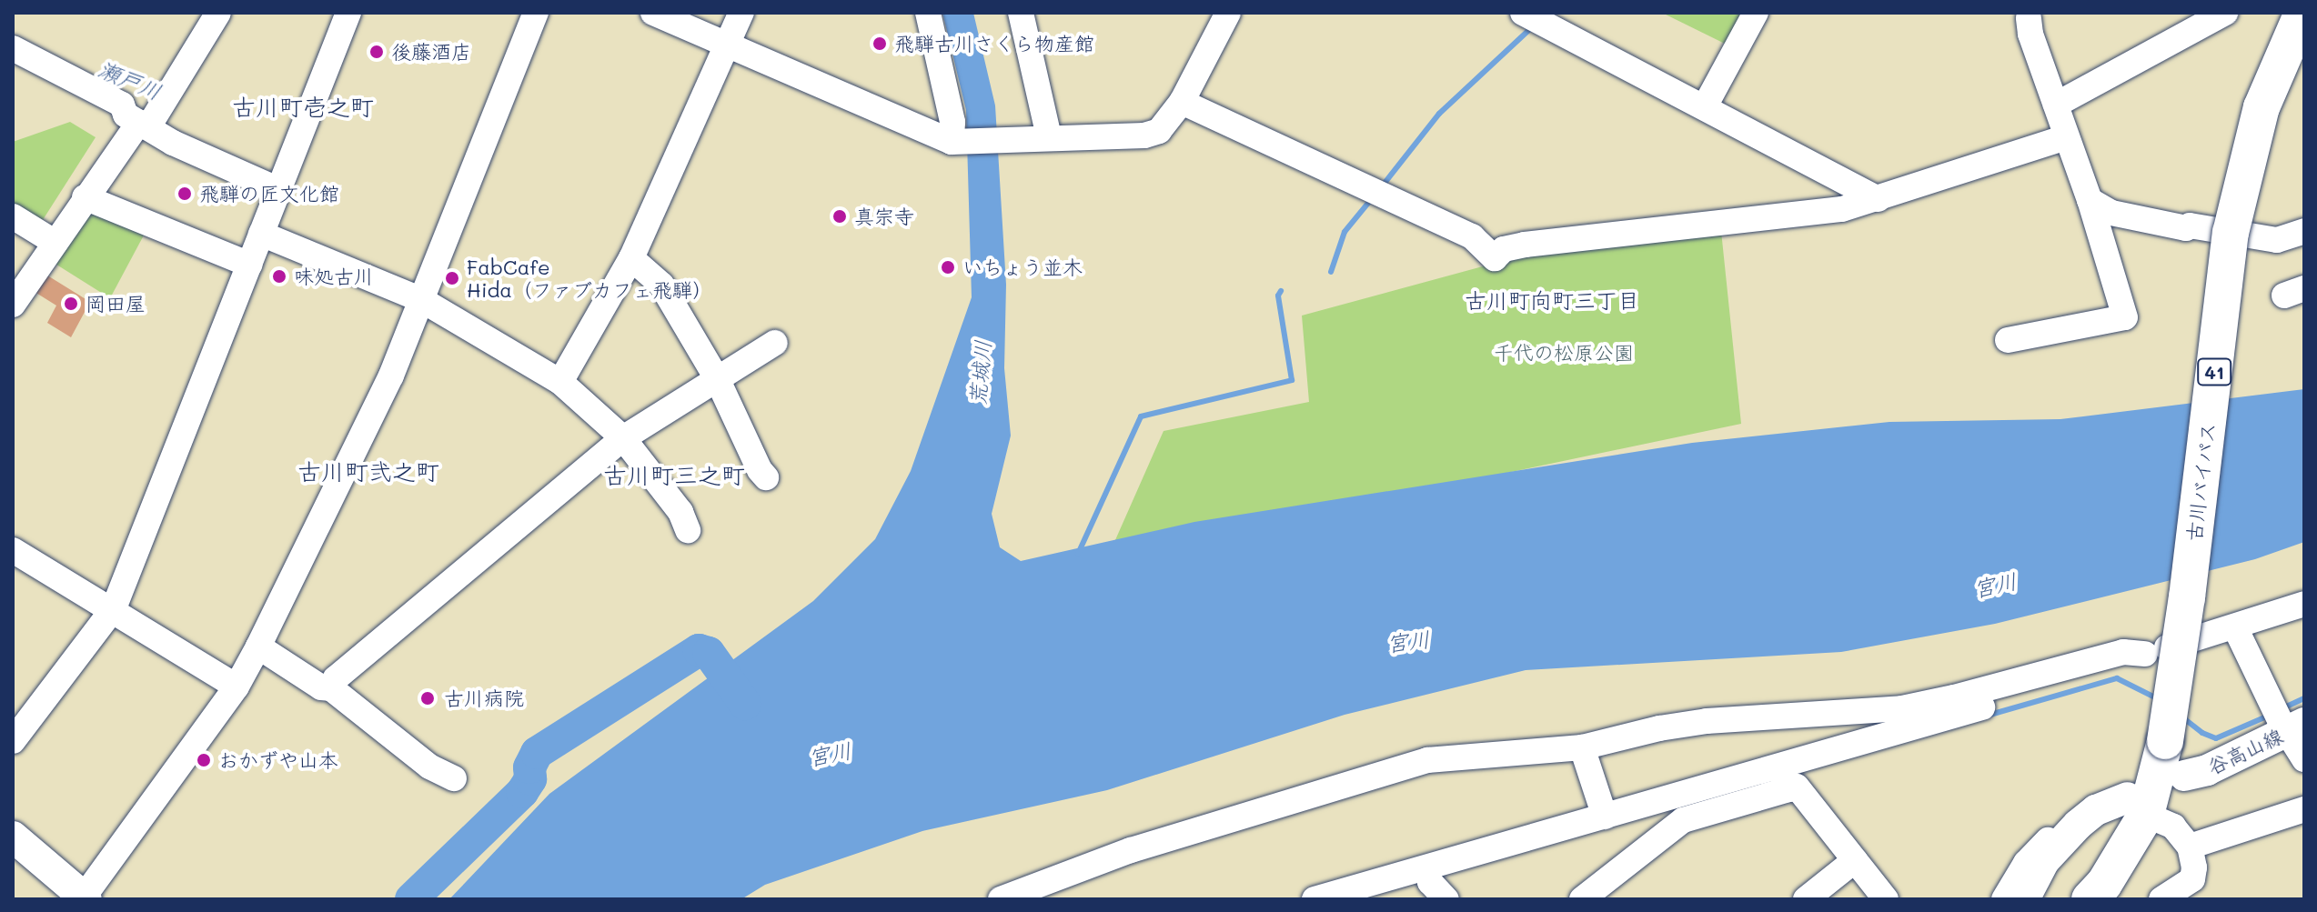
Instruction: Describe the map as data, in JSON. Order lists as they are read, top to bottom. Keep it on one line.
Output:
{"streets":{"highway":["41","古川バイパス"],"main road":["谷高山線"]},"districts":["古川町壱之町","古川町向町三丁目","古川町弐之町","古川町三之町"],"water":["瀬戸川","荒城川","宮川"],"parks":["千代の松原公園"],"places":["飛騨古川さくら物産館","後藤酒店","飛騨の匠文化館","真宗寺","いちょう並木","味処古川","FabCafe Hida（ファブカフェ飛騨）","岡田屋","古川病院","おかずや山本"]}
